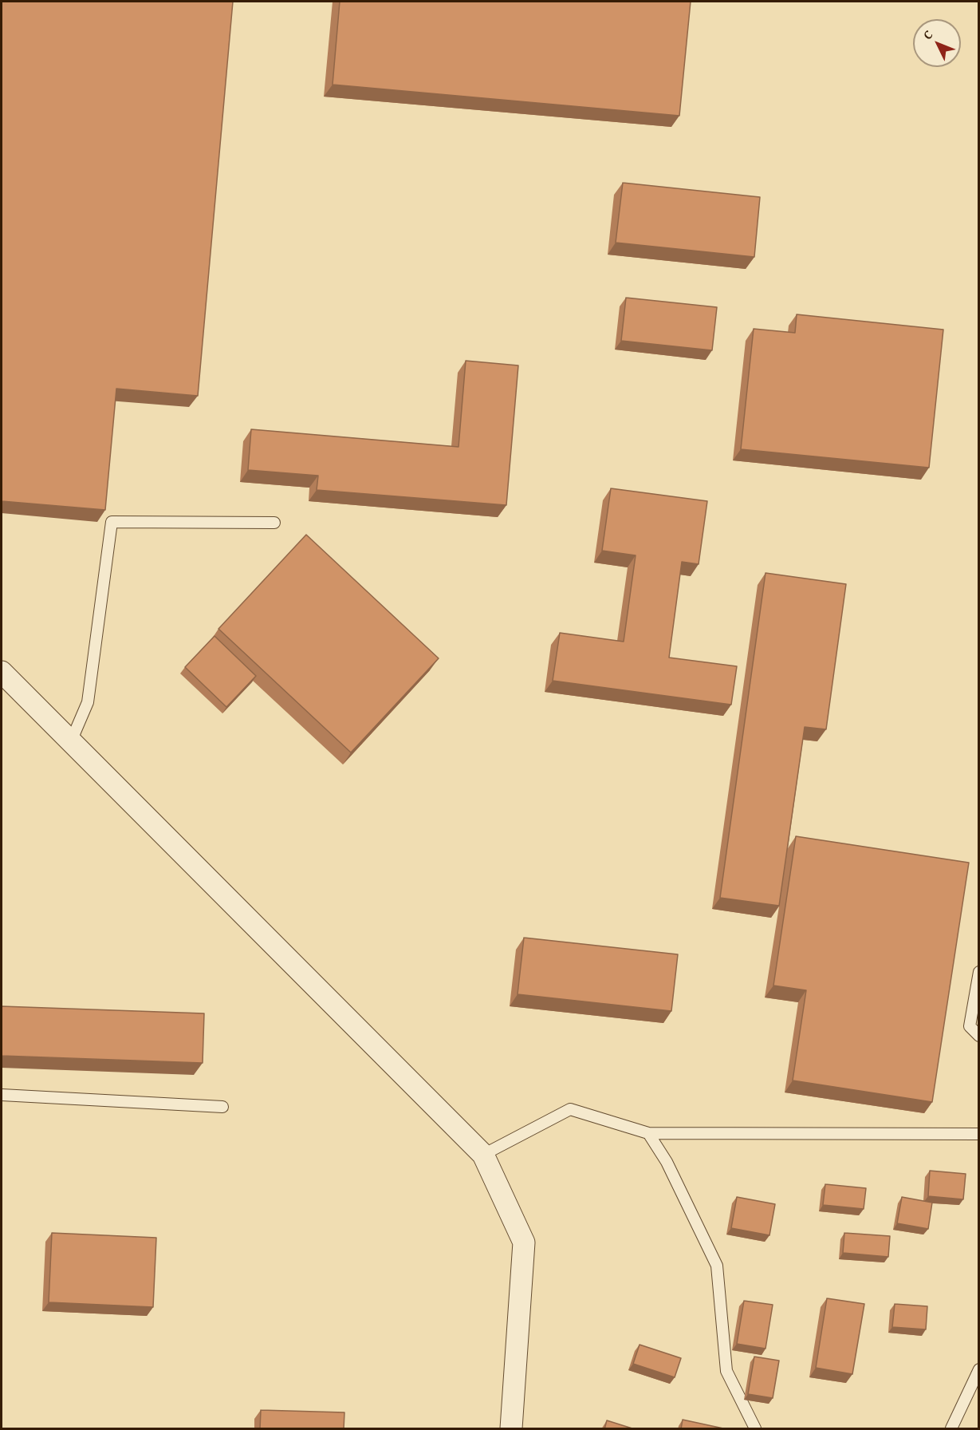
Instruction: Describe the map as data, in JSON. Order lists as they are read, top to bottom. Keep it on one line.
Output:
{"north":"top left"}
